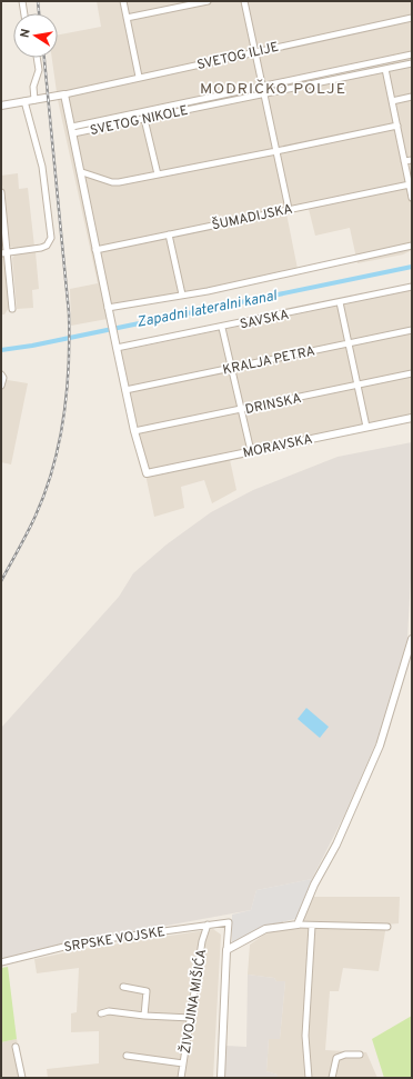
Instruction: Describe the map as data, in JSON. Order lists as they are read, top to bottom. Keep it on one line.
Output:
{"streets":{"street":["SVETOG ILIJE","SVETOG NIKOLE","ŠUMADIJSKA","SAVSKA","KRALJA PETRA","DRINSKA","MORAVSKA","SRPSKE VOJSKE","ŽIVOJINA MIŠIĆA"]},"crossings":[["DRINSKA","MORAVSKA"],["SRPSKE VOJSKE","ŽIVOJINA MIŠIĆA"]],"districts":["MODRIČKO POLJE"],"water":["Zapadni lateralni kanal"],"north":"left"}
